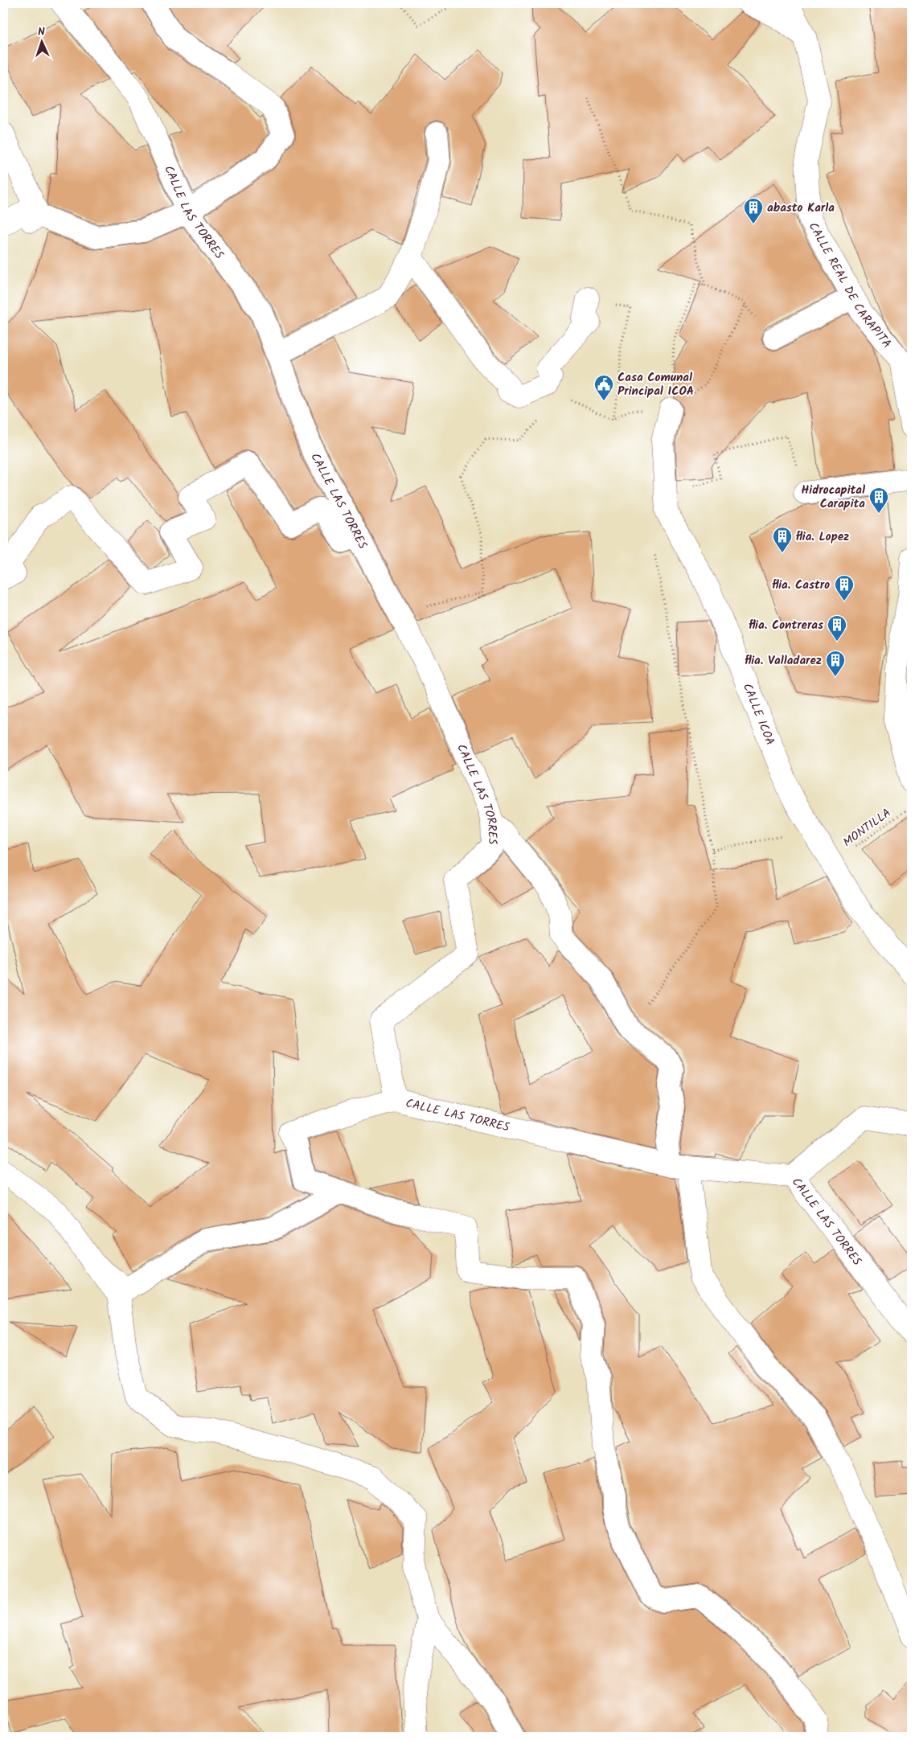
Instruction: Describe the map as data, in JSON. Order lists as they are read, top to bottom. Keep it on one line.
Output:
{"streets":{"street":["CALLE LAS TORRES","CALLE REAL DE CARAPITA","CALLE ICOA"],"path":["MONTILLA"]},"crossings":[["CALLE ICOA","MONTILLA"]],"places":{"building":["abasto Karla","Hidrocapital Carapita","flia. Lopez","flia. Castro","flia. Contreras","flia. Valladarez"],"public building":["Casa Comunal Principal ICOA"]},"north":"top"}
